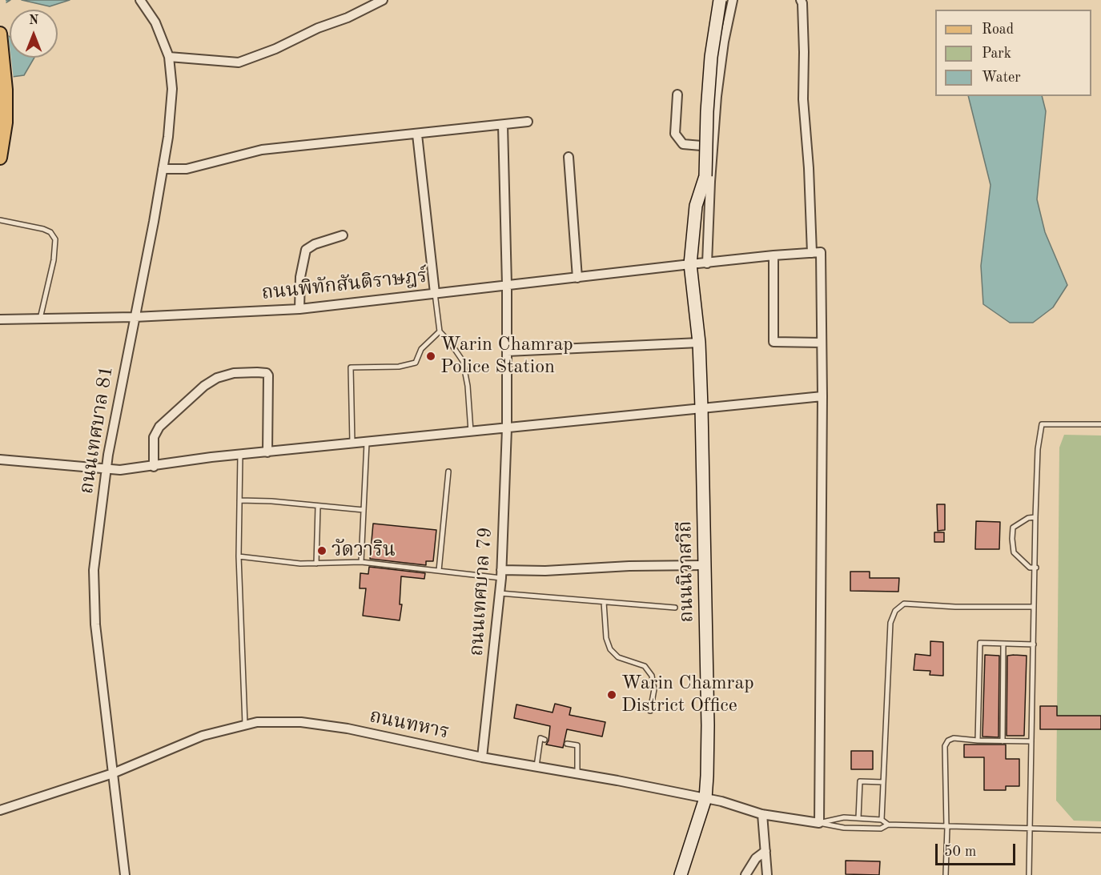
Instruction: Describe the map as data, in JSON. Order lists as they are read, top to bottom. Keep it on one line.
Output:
{"streets":{"main road":["ถนนนิวาสวิถี"],"street":["ถนนพิทักสันติราษฎร์","ถนนเทศบาล 81","ถนนเทศบาล 79","ถนนทหาร"]},"crossings":[["ถนนพิทักสันติราษฎร์","ถนนเทศบาล 81"],["ถนนพิทักสันติราษฎร์","ถนนนิวาสวิถี"],["ถนนพิทักสันติราษฎร์","ถนนเทศบาล 79"],["ถนนเทศบาล 81","ถนนทหาร"],["ถนนนิวาสวิถี","ถนนทหาร"],["ถนนเทศบาล 79","ถนนทหาร"]],"places":["Warin Chamrap Police Station","วัดวาริน","Warin Chamrap District Office"],"legend":["Road","Park","Water"],"scale_bar":"50 m","north":"top"}
